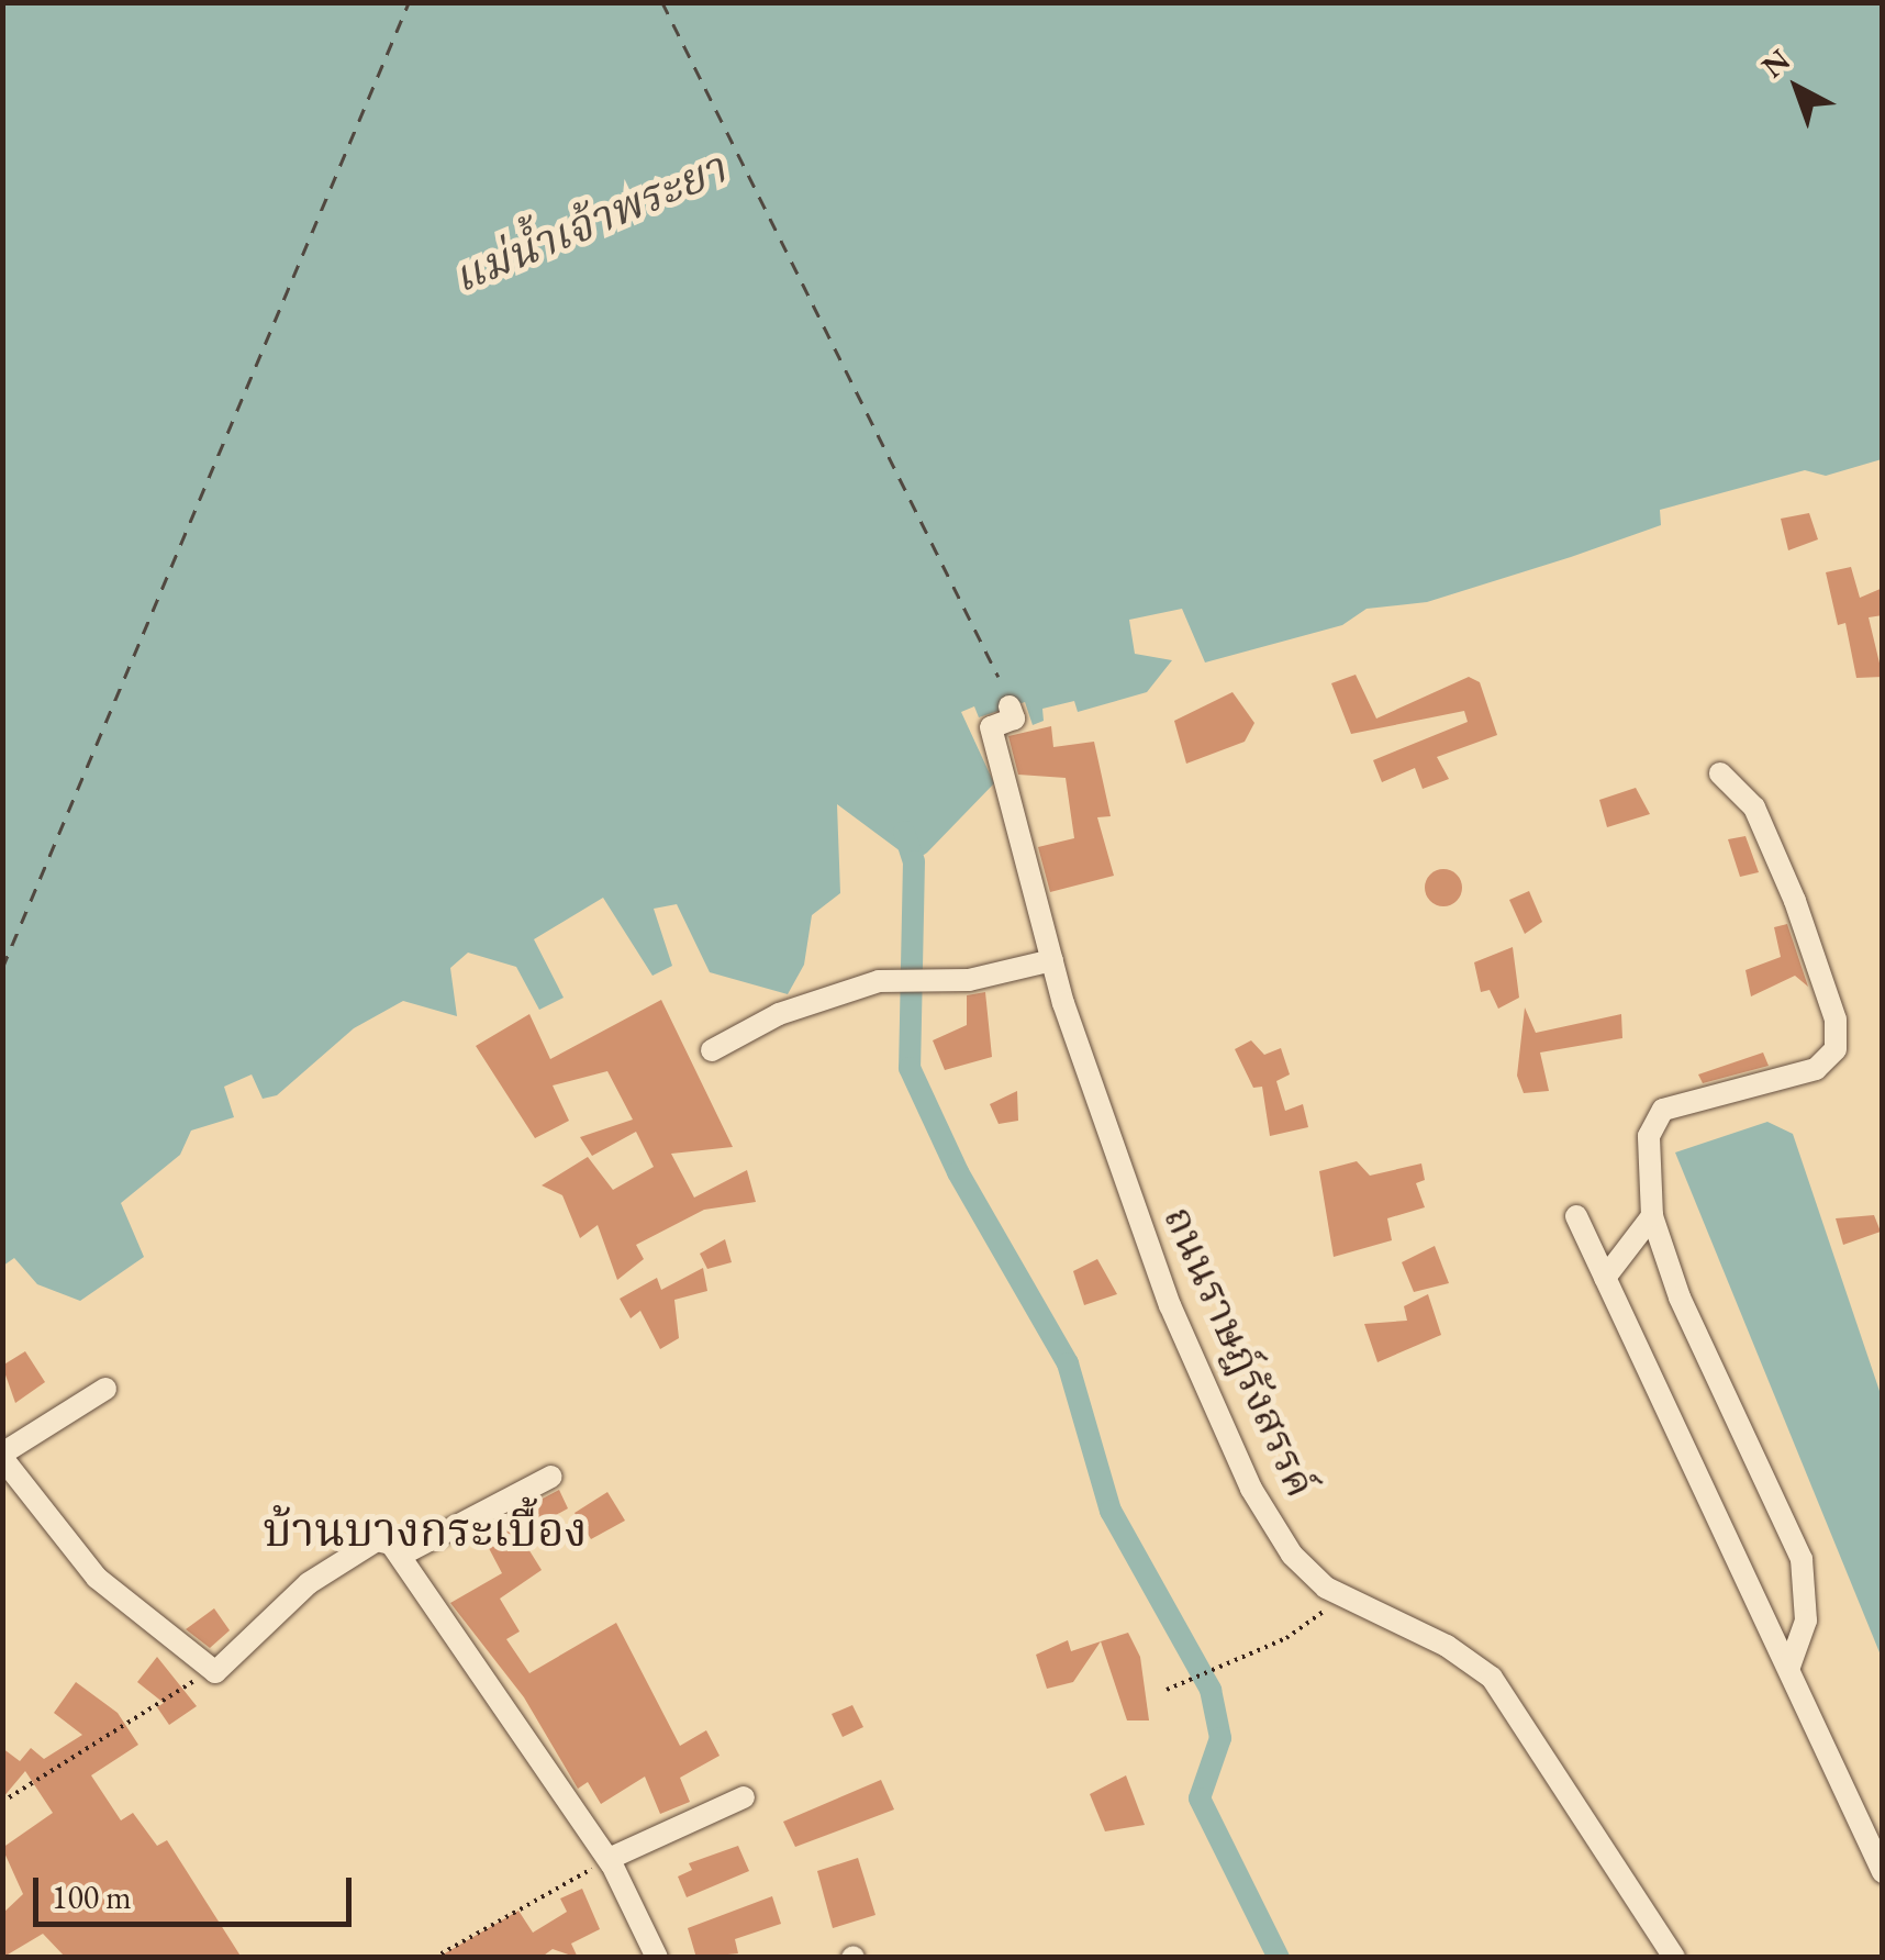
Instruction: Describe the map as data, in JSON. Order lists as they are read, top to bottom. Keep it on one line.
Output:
{"streets":{"street":["ถนนราษฎ์รังสรรค์"]},"districts":["บ้านบางกระเบื้อง"],"water":["แม่น้ำเจ้าพระยา"],"scale_bar":"100 m","north":"top left"}
